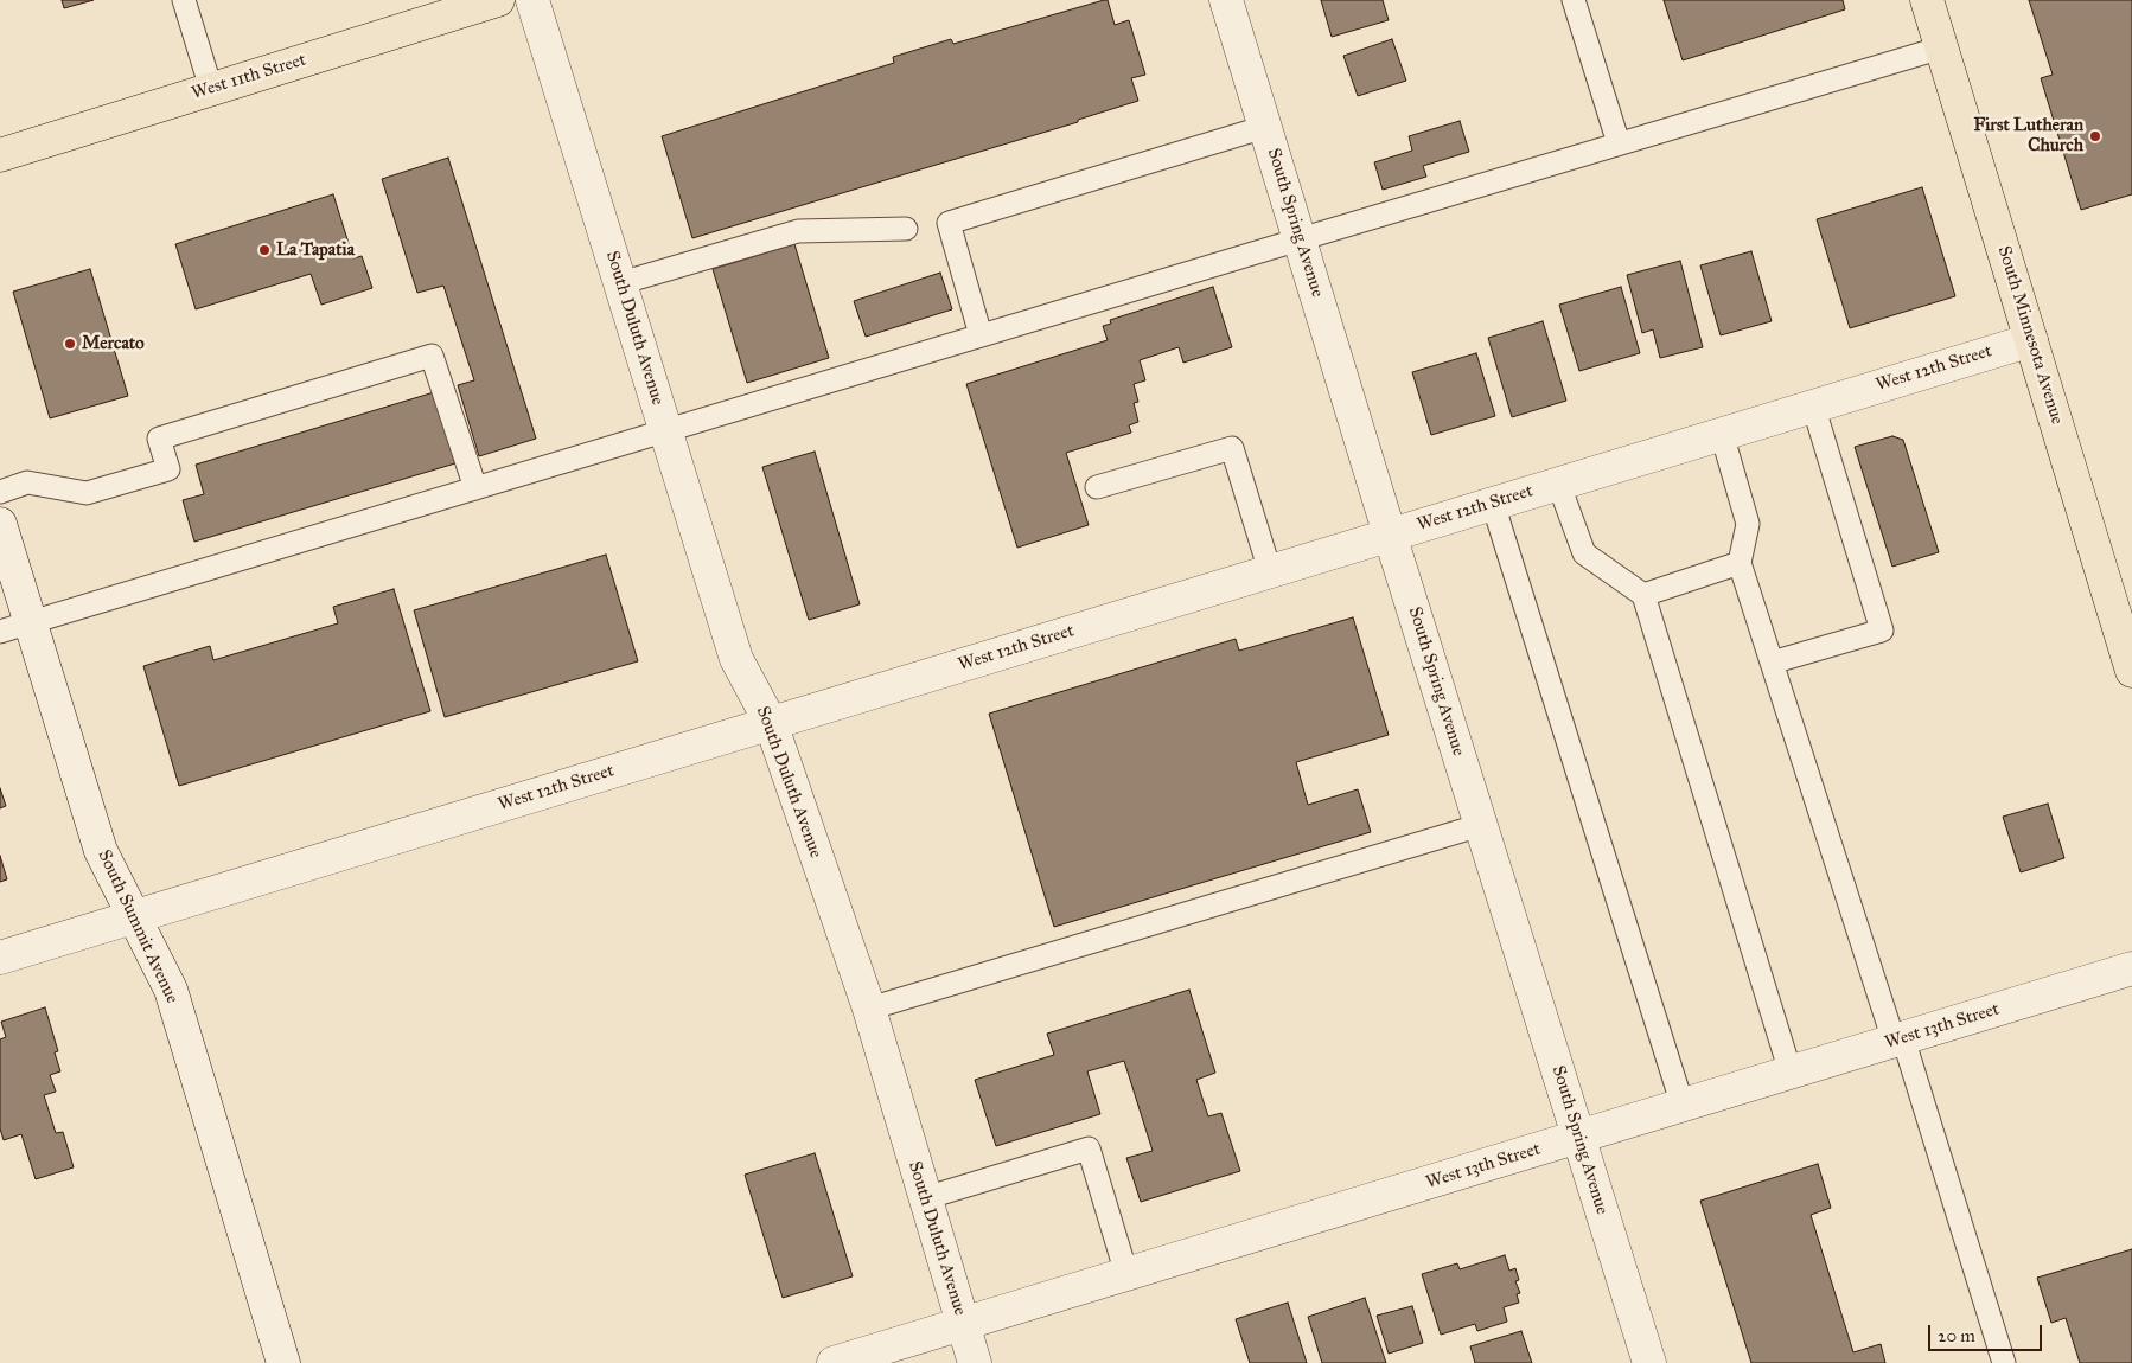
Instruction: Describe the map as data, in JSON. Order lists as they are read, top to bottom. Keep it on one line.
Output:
{"streets":{"main road":["West 11th Street","South Minnesota Avenue"],"street":["South Spring Avenue","South Duluth Avenue","West 12th Street","South Summit Avenue","West 13th Street"]},"crossings":[["South Spring Avenue","West 12th Street"],["South Spring Avenue","West 13th Street"],["South Duluth Avenue","West 12th Street"],["South Duluth Avenue","West 13th Street"],["South Minnesota Avenue","West 12th Street"],["West 12th Street","South Summit Avenue"]],"places":["First Lutheran Church","La Tapatia","Mercato"],"scale_bar":"20 m"}
